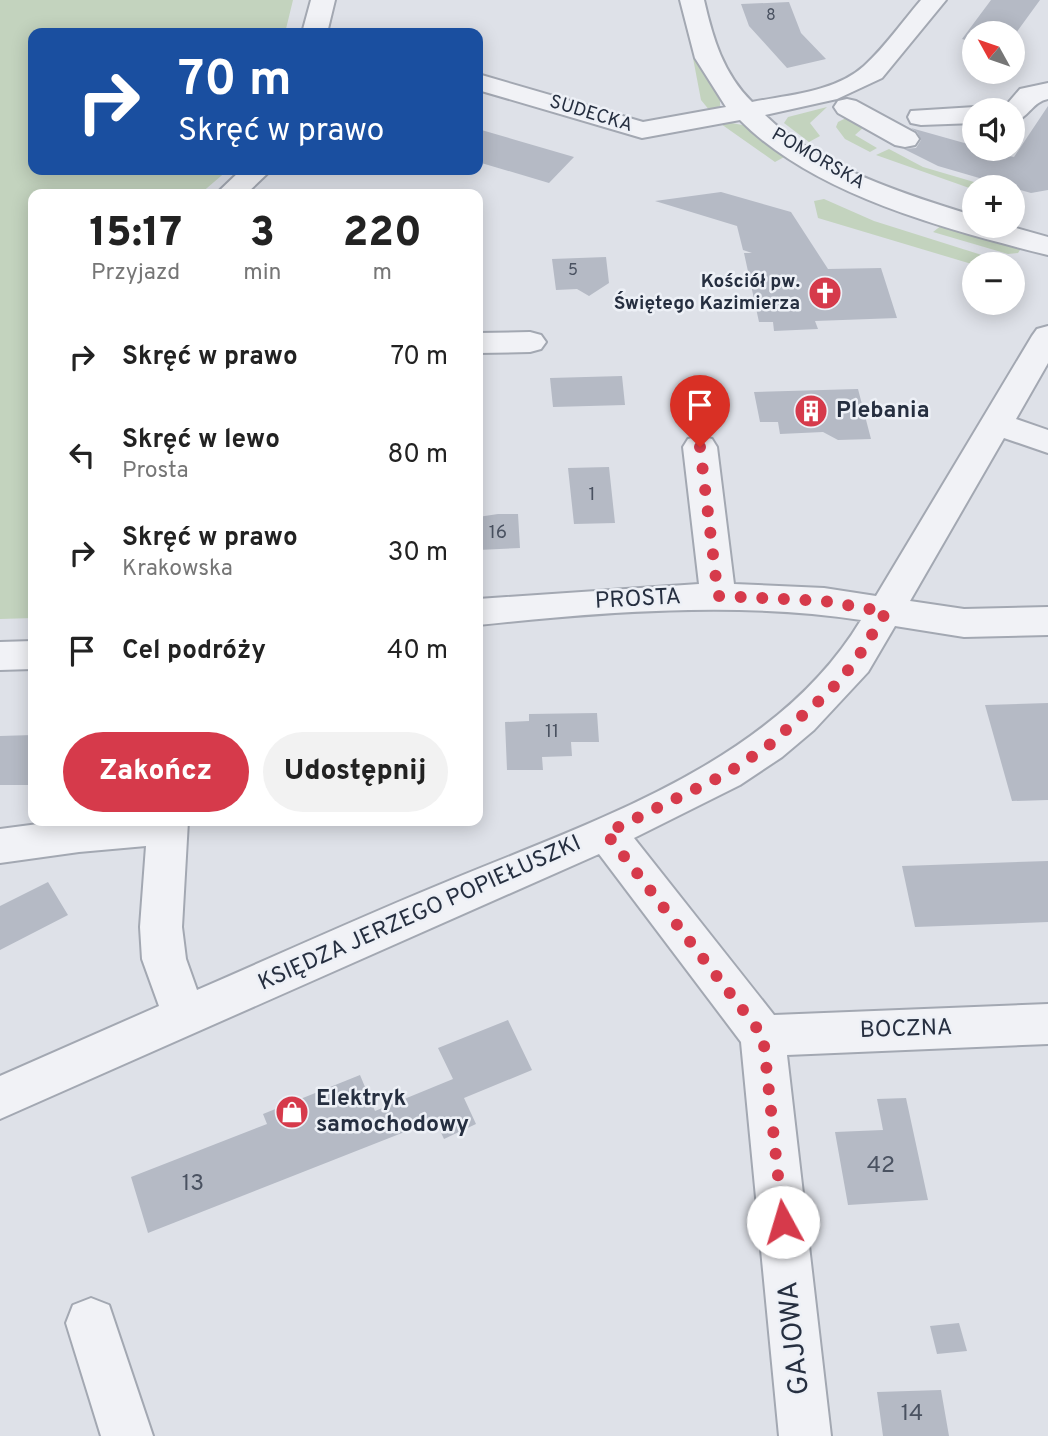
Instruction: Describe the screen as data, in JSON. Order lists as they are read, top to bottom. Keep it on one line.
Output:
{"streets":{"street":["SUDECKA","POMORSKA","PROSTA","KSIĘDZA JERZEGO POPIEŁUSZKI","BOCZNA","GAJOWA"]},"crossings":[["SUDECKA","POMORSKA"],["PROSTA","KSIĘDZA JERZEGO POPIEŁUSZKI"],["BOCZNA","GAJOWA"]],"places":{"church":["Kościół pw. Świętego Kazimierza"],"building":["Plebania"],"shop":["Elektryk samochodowy"]},"house_numbers":["8","5","1","16","11","42","13","14"],"north":"top left","page":{"map_buttons":["+","−"],"turn":["70 m","Skręć w prawo"],"eta":["15:17","Przyjazd","3","min","220","m"],"list":[{"name":"Skręć w prawo","value":"70 m"},{"name":"Skręć w lewo","note":"Prosta","value":"80 m"},{"name":"Skręć w prawo","note":"Krakowska","value":"30 m"},{"name":"Cel podróży","value":"40 m"}],"buttons":["Zakończ","Udostępnij"]}}
